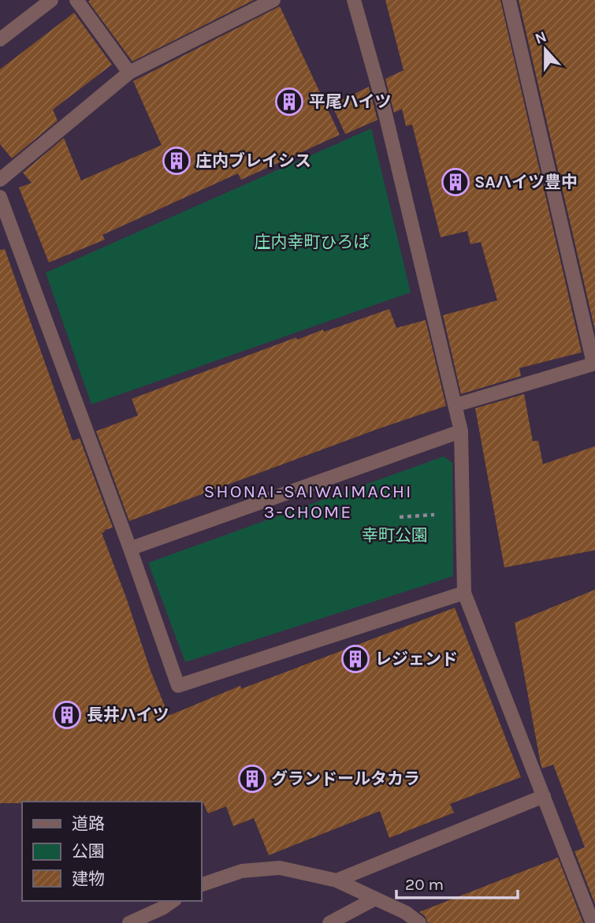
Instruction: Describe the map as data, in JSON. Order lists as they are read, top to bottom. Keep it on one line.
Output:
{"districts":["SHONAI-SAIWAIMACHI 3-CHOME"],"parks":["庄内幸町ひろば","幸町公園"],"places":{"building":["平尾ハイツ","庄内ブレイシス","SAハイツ豊中","レジェンド","長井ハイツ","グランドールタカラ"]},"legend":["道路","公園","建物"],"scale_bar":"20 m","north":"top"}
